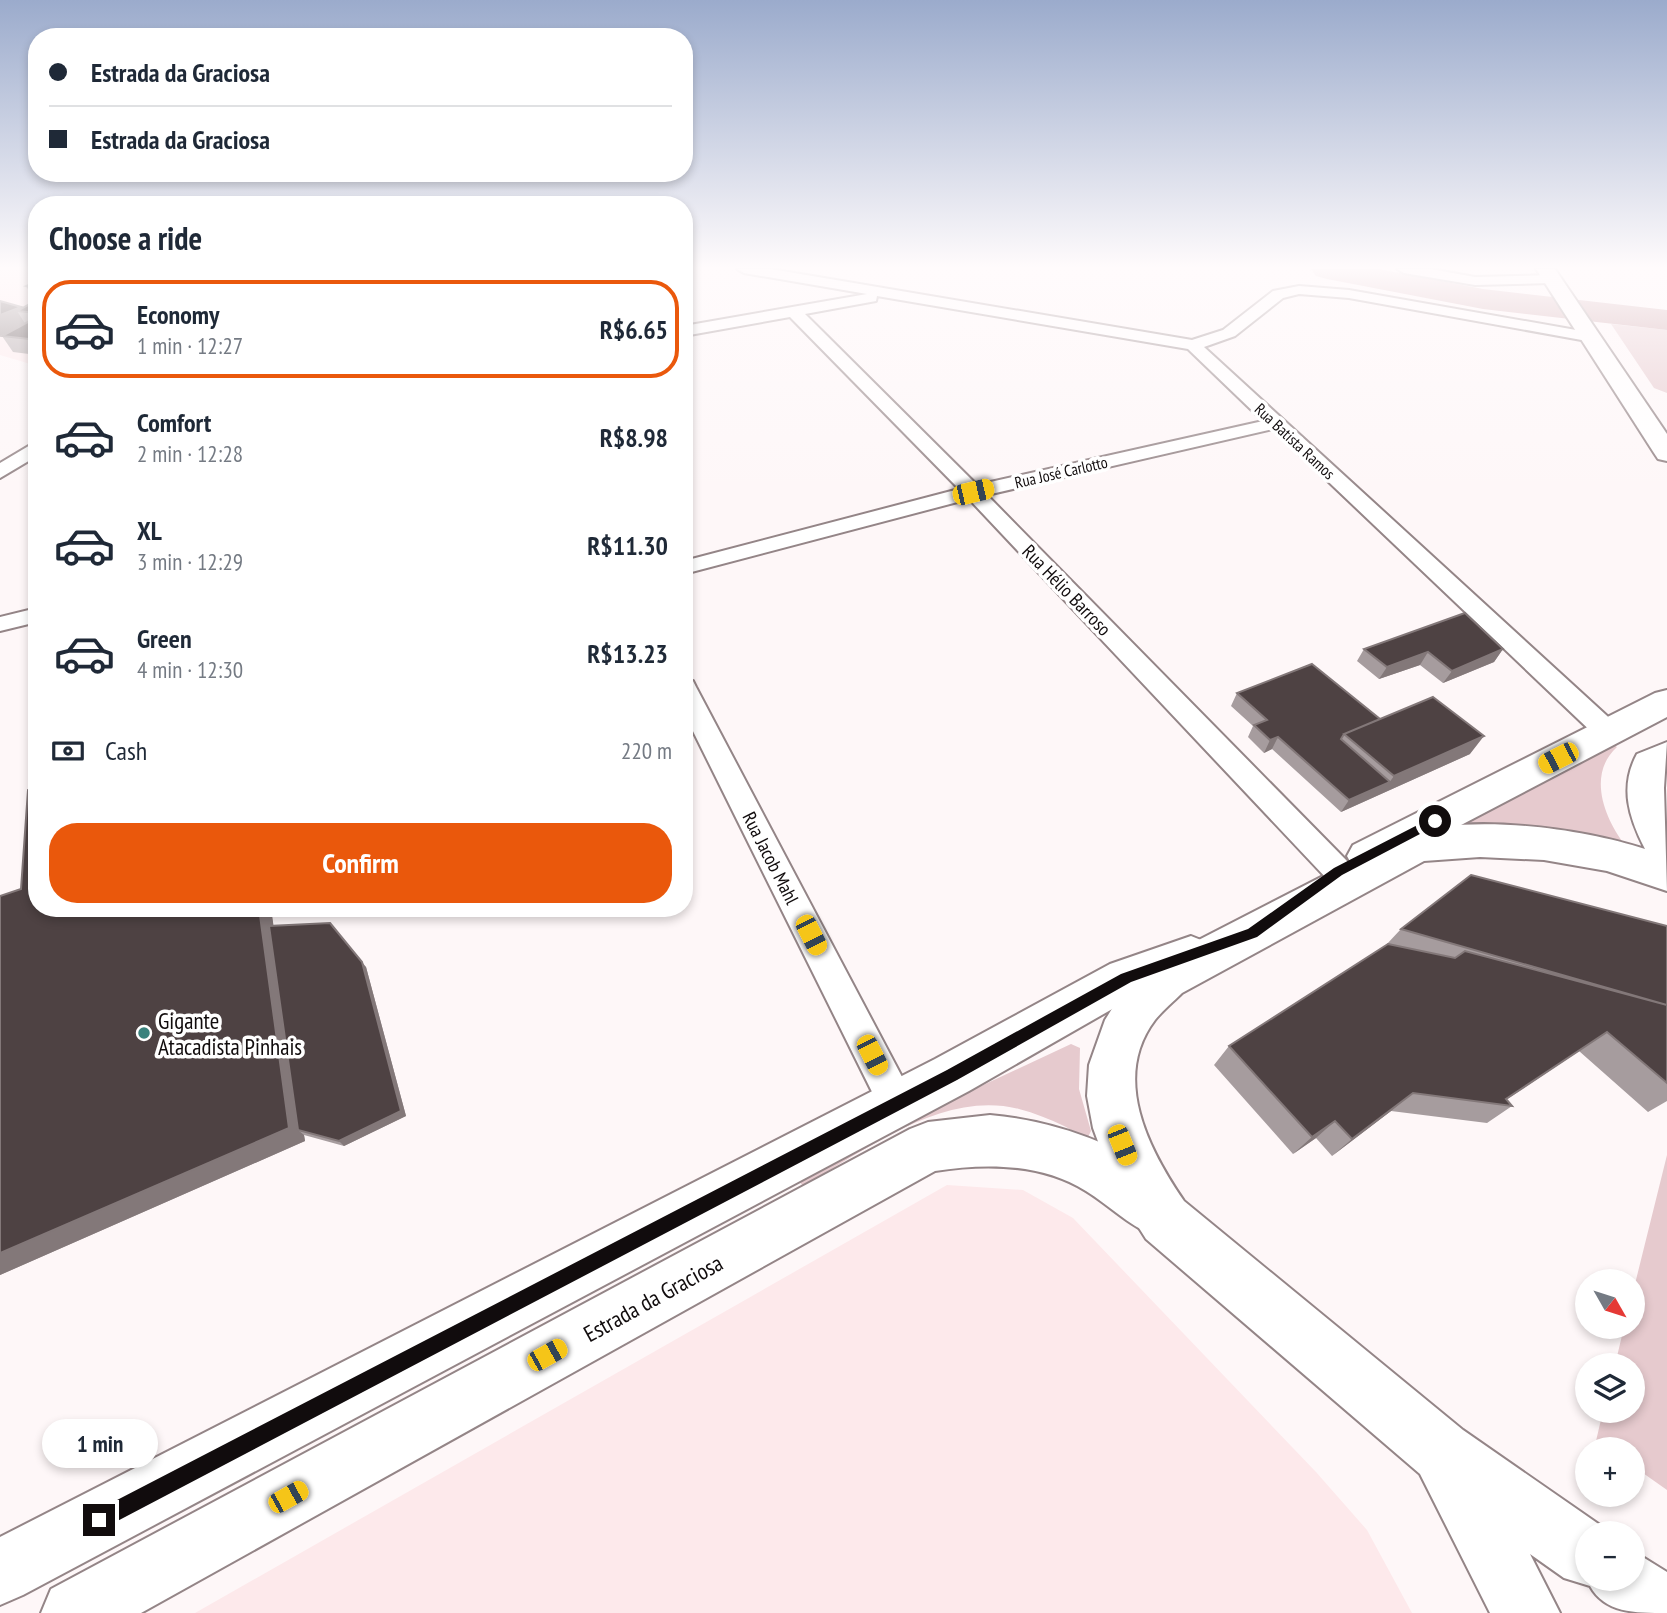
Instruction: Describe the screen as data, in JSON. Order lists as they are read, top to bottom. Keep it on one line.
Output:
{"streets":{"main road":["Estrada da Graciosa"],"street":["Rua Batista Ramos","Rua José Carlotto","Rua Hélio Barroso","Rua Jacob Mahl"]},"crossings":[["Rua Batista Ramos","Rua José Carlotto"],["Rua José Carlotto","Rua Hélio Barroso"]],"places":["Gigante Atacadista Pinhais"],"north":"bottom right","page":{"banner":["Estrada da Graciosa","Estrada da Graciosa"],"heading":"Choose a ride","list":[{"name":"Economy","note":"1 min · 12:27","value":"R$6.65"},{"name":"Comfort","note":"2 min · 12:28","value":"R$8.98"},{"name":"XL","note":"3 min · 12:29","value":"R$11.30"},{"name":"Green","note":"4 min · 12:30","value":"R$13.23"}],"pay":["Cash","220 m"],"buttons":"Confirm","map_buttons":["+","−"],"bubble":"1 min"}}
